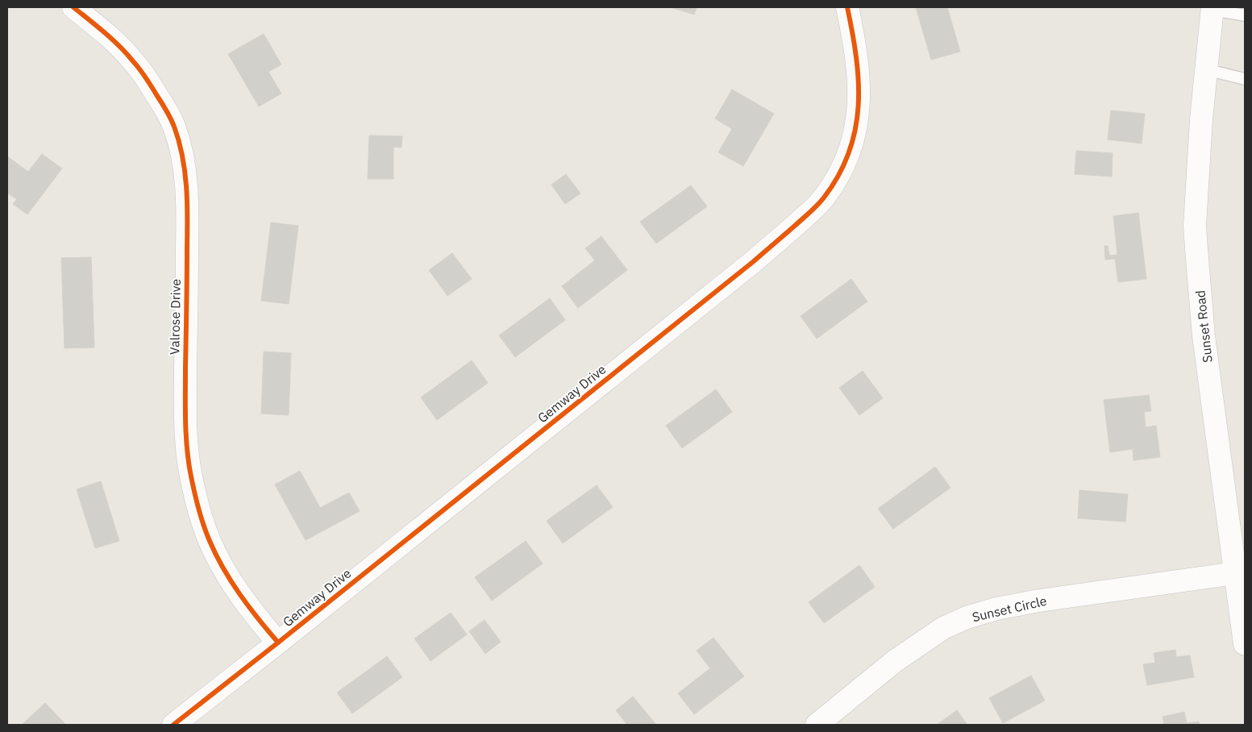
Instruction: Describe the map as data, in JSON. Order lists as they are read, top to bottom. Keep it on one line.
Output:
{"streets":{"street":["Valrose Drive","Sunset Road","Gemway Drive","Sunset Circle"]},"crossings":[["Valrose Drive","Gemway Drive"],["Sunset Road","Sunset Circle"]]}
